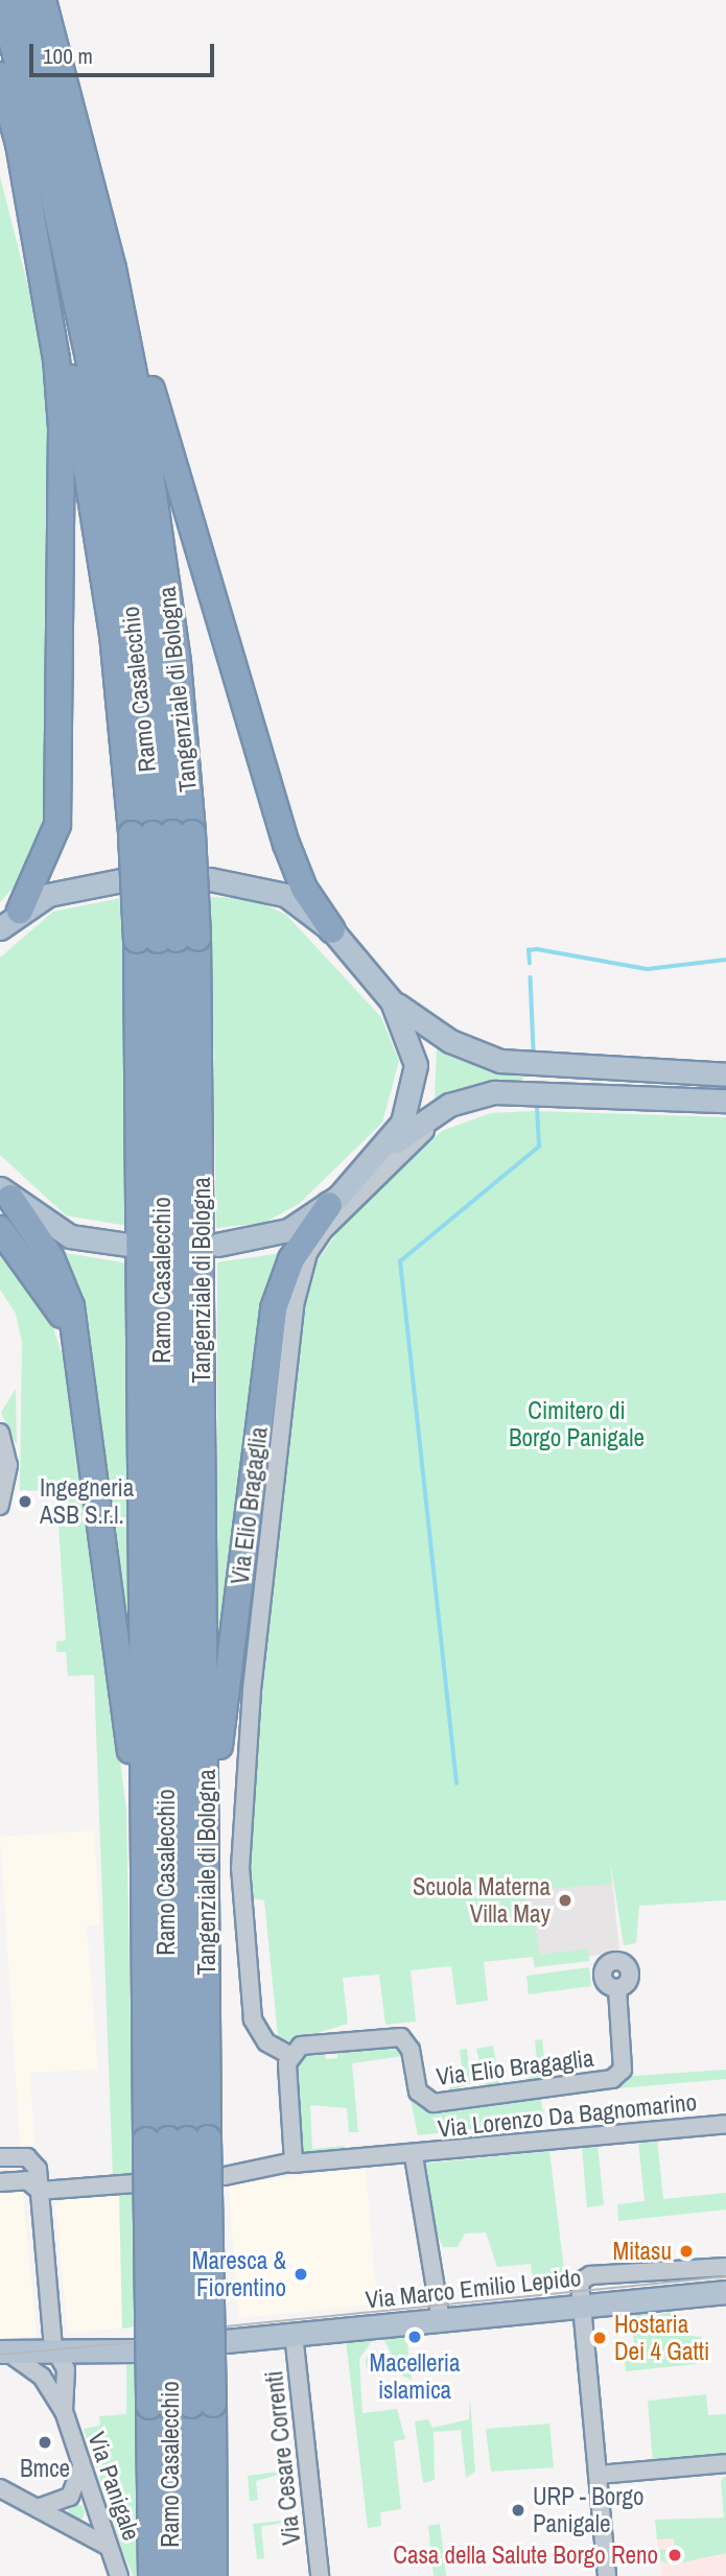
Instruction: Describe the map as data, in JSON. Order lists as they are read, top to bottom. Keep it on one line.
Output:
{"streets":{"highway":["Ramo Casalecchio","Tangenziale di Bologna"],"main road":["Via Marco Emilio Lepido"],"street":["Via Elio Bragaglia","Via Lorenzo Da Bagnomarino","Via Cesare Correnti","Via Panigale"]},"crossings":[["Ramo Casalecchio","Tangenziale di Bologna"],["Via Marco Emilio Lepido","Via Cesare Correnti"]],"parks":["Cimitero di Borgo Panigale"],"places":["Ingegneria ASB S.r.l.","Scuola Materna Villa May","Mitasu","Maresca & Fiorentino","Macelleria islamica","Hostaria Dei 4 Gatti","Bmce","URP - Borgo Panigale","Casa della Salute Borgo Reno"],"scale_bar":"100 m"}
